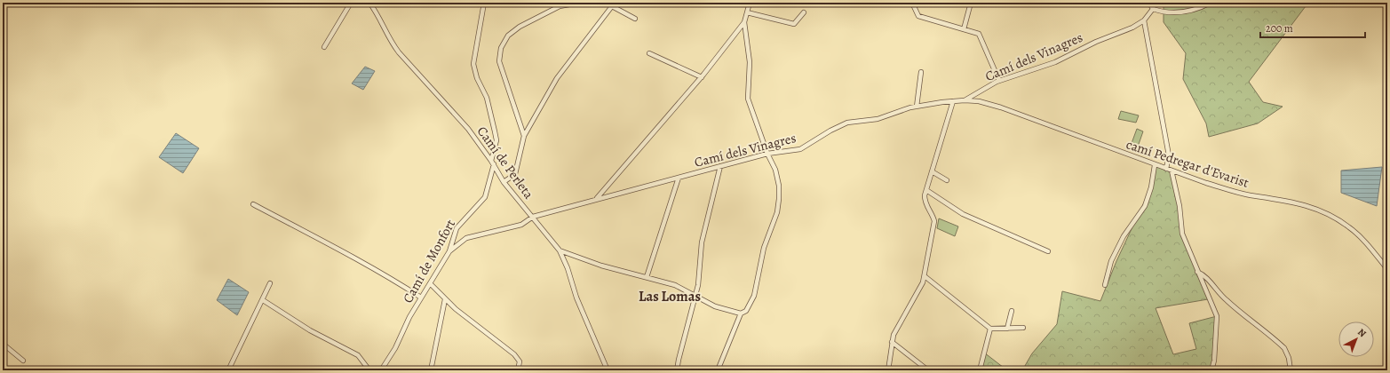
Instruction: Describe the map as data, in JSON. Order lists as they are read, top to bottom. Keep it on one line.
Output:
{"streets":{"street":["Camí dels Vinagres","Camí de Perleta","camí Pedregar d'Evarist","Camí de Monfort"]},"crossings":[["Camí dels Vinagres","Camí de Perleta"],["Camí dels Vinagres","camí Pedregar d'Evarist"],["Camí dels Vinagres","Camí de Monfort"],["Camí de Perleta","Camí de Monfort"]],"districts":["Las Lomas"],"scale_bar":"200 m","north":"top right"}
